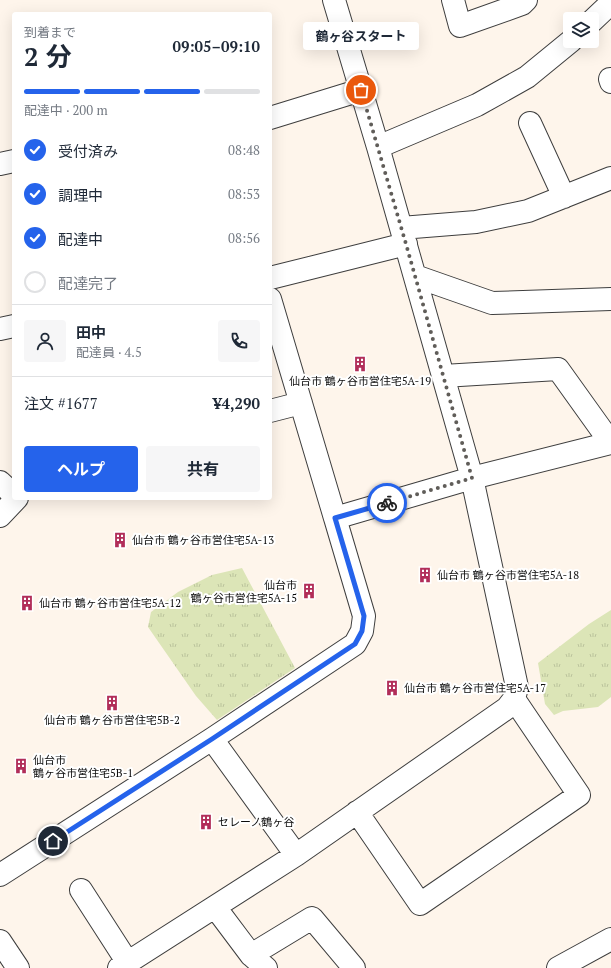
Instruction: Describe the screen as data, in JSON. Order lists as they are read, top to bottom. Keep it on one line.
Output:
{"places":{"other":["鶴ヶ谷スタート"],"building":["仙台市 鶴ヶ谷市営住宅5A-19","仙台市 鶴ヶ谷市営住宅5A-13","仙台市 鶴ヶ谷市営住宅5A-18","仙台市 鶴ヶ谷市営住宅5A-15","仙台市 鶴ヶ谷市営住宅5A-12","仙台市 鶴ヶ谷市営住宅5A-17","仙台市 鶴ヶ谷市営住宅5B-2","仙台市 鶴ヶ谷市営住宅5B-1","セレーノ鶴ヶ谷"]},"page":{"heading":["2 分","到着まで","09:05–09:10"],"panel":["田中","配達員 · 4.5","注文 #1677","¥4,290"],"bubble":"鶴ヶ谷スタート","bar":"配達中 · 200 m","list":[["受付済み","08:48"],["調理中","08:53"],["配達中","08:56"],"配達完了"],"buttons":["ヘルプ","共有"]}}
